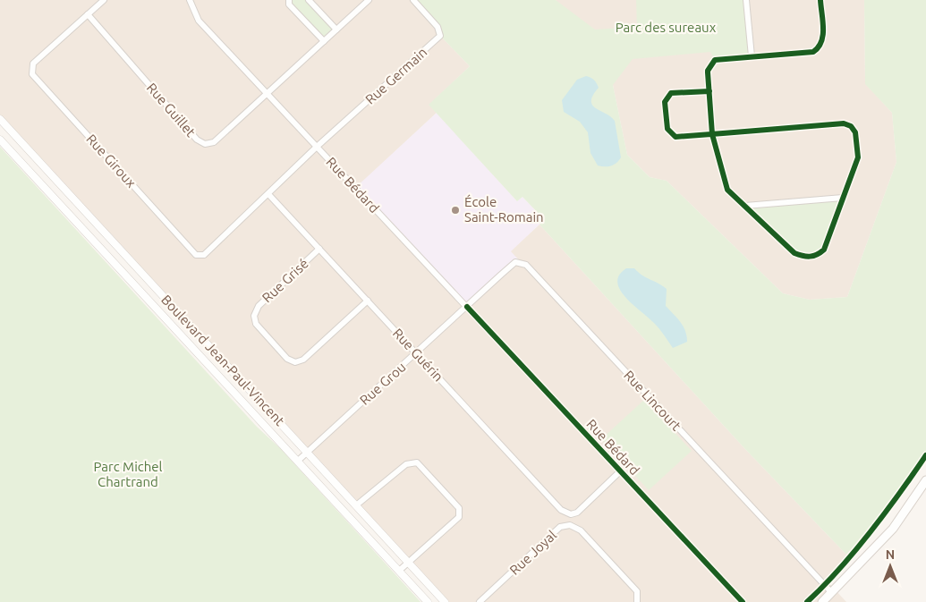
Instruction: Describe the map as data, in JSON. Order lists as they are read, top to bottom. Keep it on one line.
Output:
{"streets":{"street":["Rue Germain","Rue Guillet","Rue Giroux","Rue Bédard","Rue Grisé","Rue Guérin","Boulevard Jean-Paul-Vincent","Rue Grou","Rue Lincourt","Rue Joyal"]},"crossings":[["Rue Germain","Rue Bédard"],["Rue Guillet","Rue Giroux"],["Rue Guillet","Rue Bédard"],["Rue Giroux","Rue Guérin"],["Rue Bédard","Rue Guérin"],["Rue Bédard","Rue Grou"],["Rue Bédard","Rue Lincourt"],["Rue Grisé","Rue Guérin"],["Rue Guérin","Rue Grou"],["Boulevard Jean-Paul-Vincent","Rue Grou"],["Rue Grou","Rue Lincourt"]],"parks":["Parc des sureaux","Parc Michel Chartrand"],"places":["École Saint-Romain"],"north":"top"}
